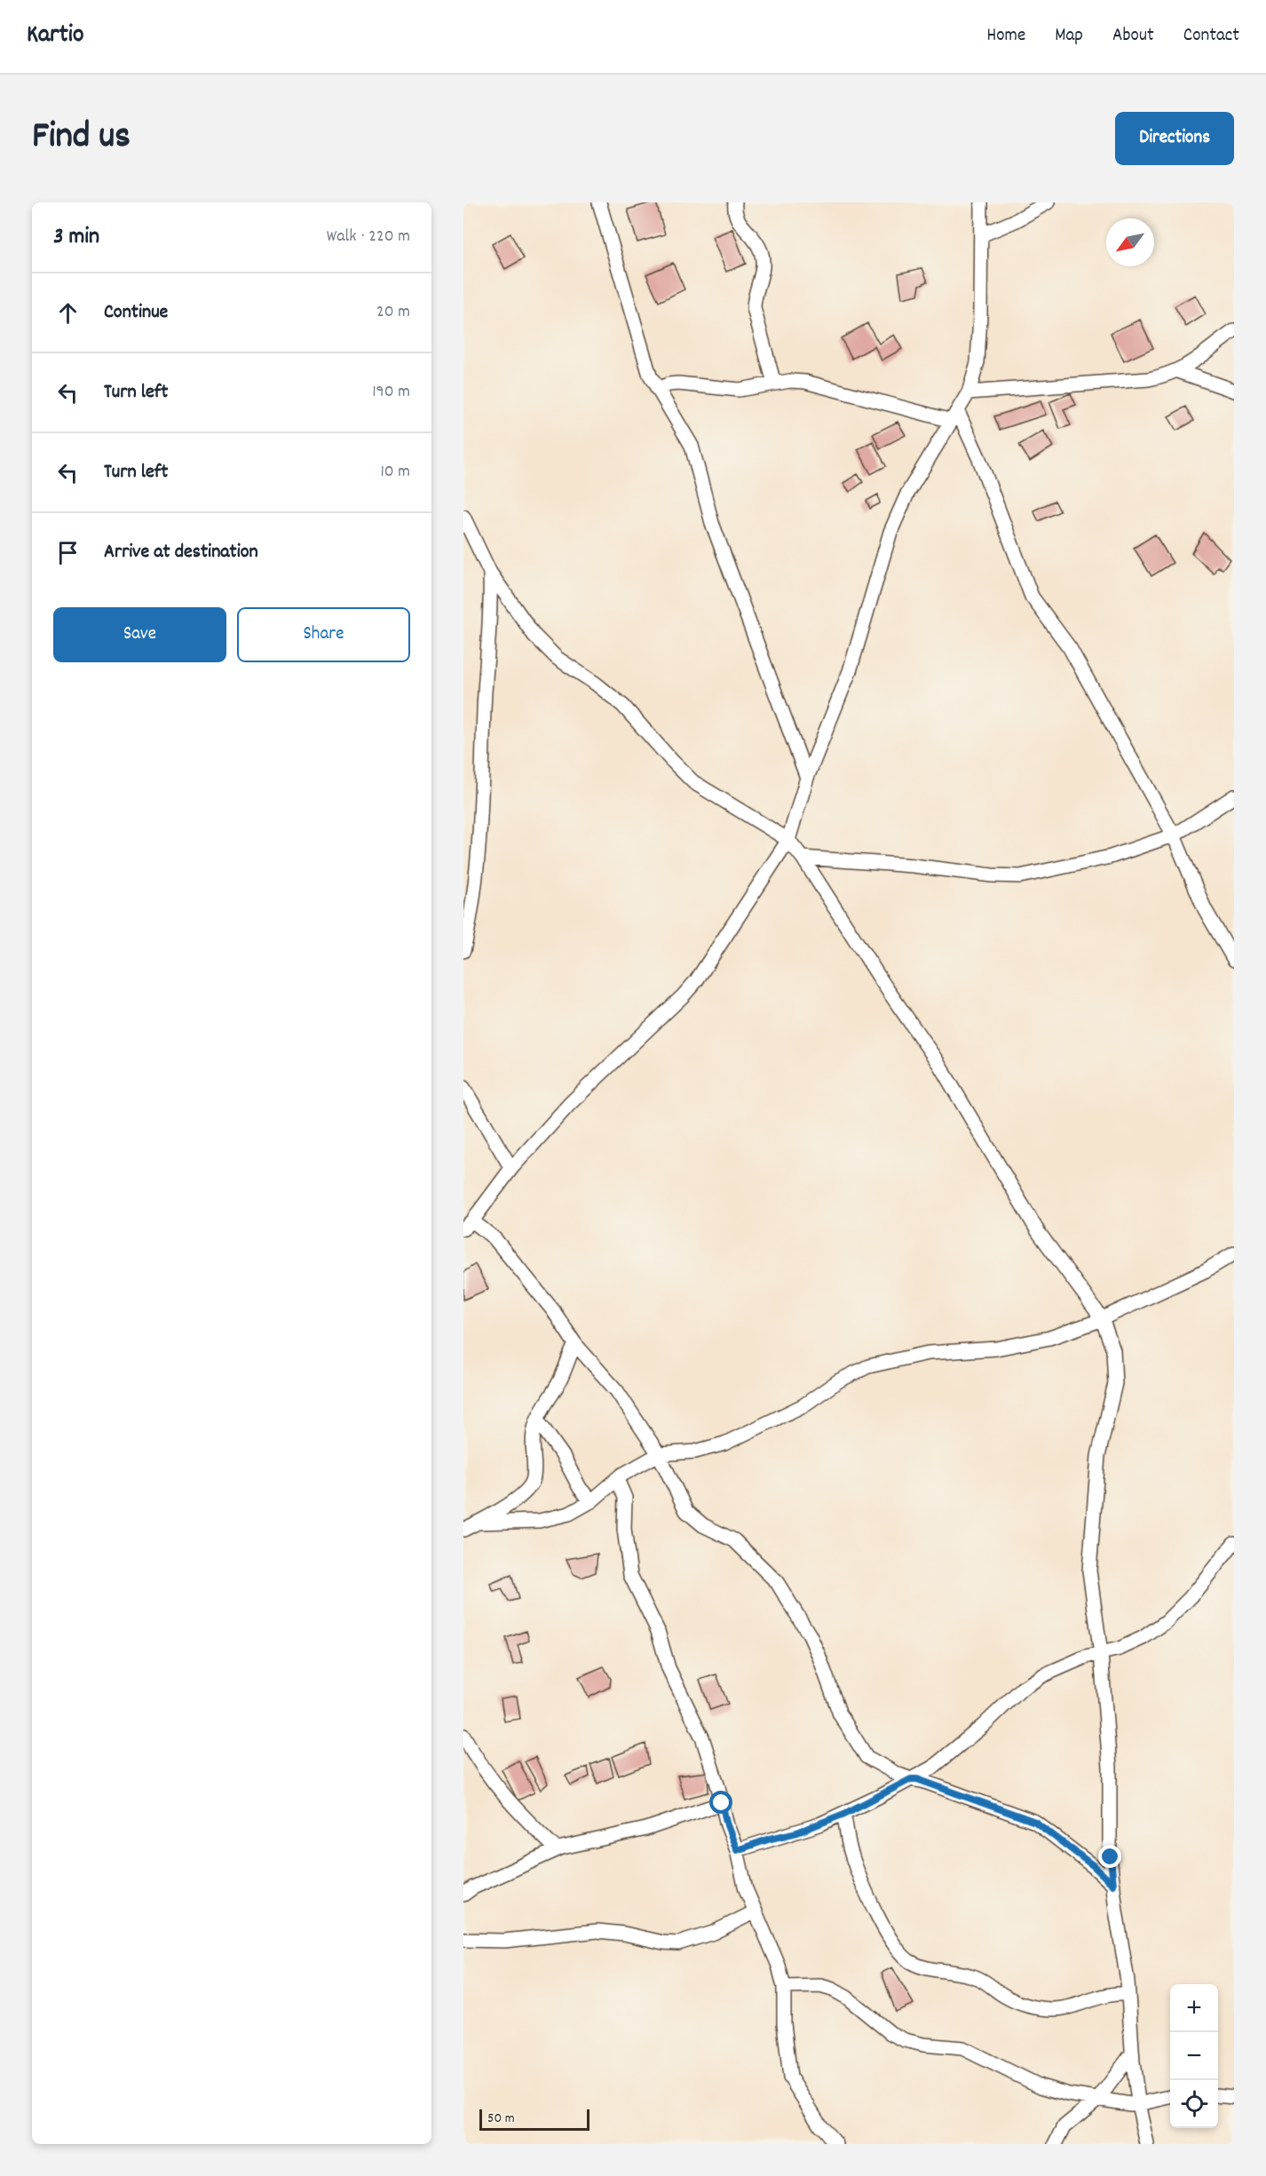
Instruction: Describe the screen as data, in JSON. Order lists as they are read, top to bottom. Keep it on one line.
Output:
{"scale_bar":"50 m","north":"bottom left","page":{"header":"Kartio","nav":["Home","Map","About","Contact"],"title":"Find us","buttons":["Directions",["Save","Share"]],"heading":["3 min","Walk · 220 m"],"list":[["Continue","20 m"],["Turn left","190 m"],["Turn left","10 m"],"Arrive at destination"],"map_buttons":["+","−"],"scale":"50 m"}}
